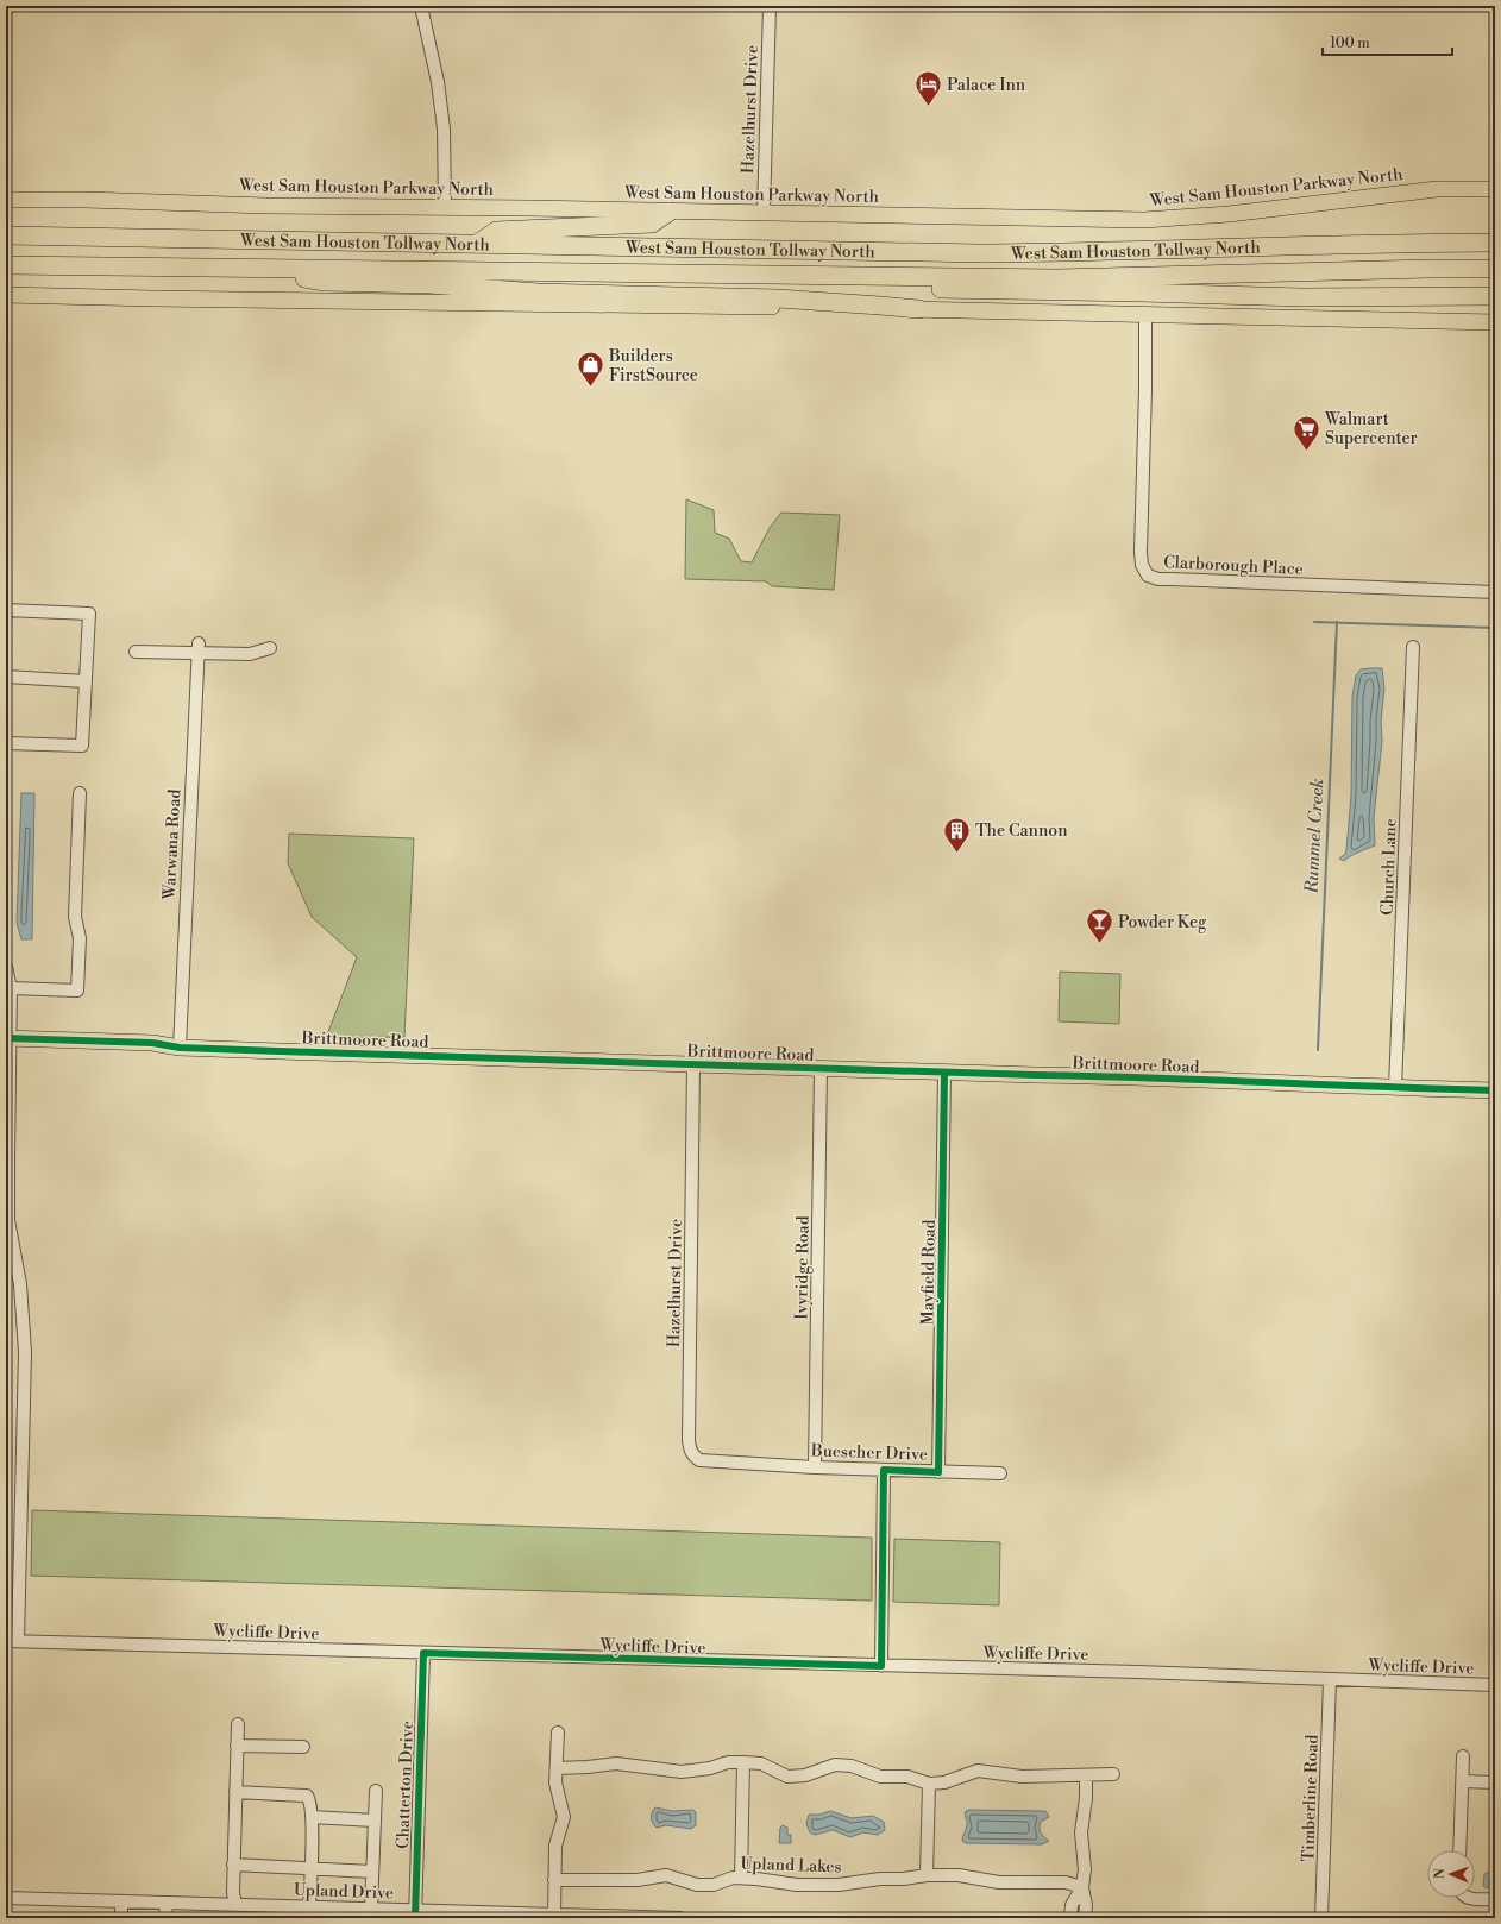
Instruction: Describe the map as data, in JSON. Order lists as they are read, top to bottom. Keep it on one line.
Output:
{"streets":{"highway":["West Sam Houston Tollway North"],"main road":["West Sam Houston Parkway North","Brittmoore Road"],"street":["Hazelhurst Drive","Clarborough Place","Warwana Road","Church Lane","Ivyridge Road","Mayfield Road","Buescher Drive","Wycliffe Drive","Chatterton Drive","Timberline Road","Upland Lakes","Upland Drive"]},"crossings":[["Hazelhurst Drive","West Sam Houston Parkway North"],["Hazelhurst Drive","Brittmoore Road"],["Hazelhurst Drive","Buescher Drive"],["Warwana Road","Brittmoore Road"],["Church Lane","Brittmoore Road"],["Brittmoore Road","Ivyridge Road"],["Brittmoore Road","Mayfield Road"],["Ivyridge Road","Buescher Drive"],["Mayfield Road","Buescher Drive"],["Wycliffe Drive","Chatterton Drive"],["Wycliffe Drive","Timberline Road"],["Chatterton Drive","Upland Drive"]],"water":["Rummel Creek"],"places":{"hotel":["Palace Inn"],"shop":["Builders FirstSource"],"supermarket":["Walmart Supercenter"],"building":["The Cannon"],"bar":["Powder Keg"]},"scale_bar":"100 m","north":"left"}
